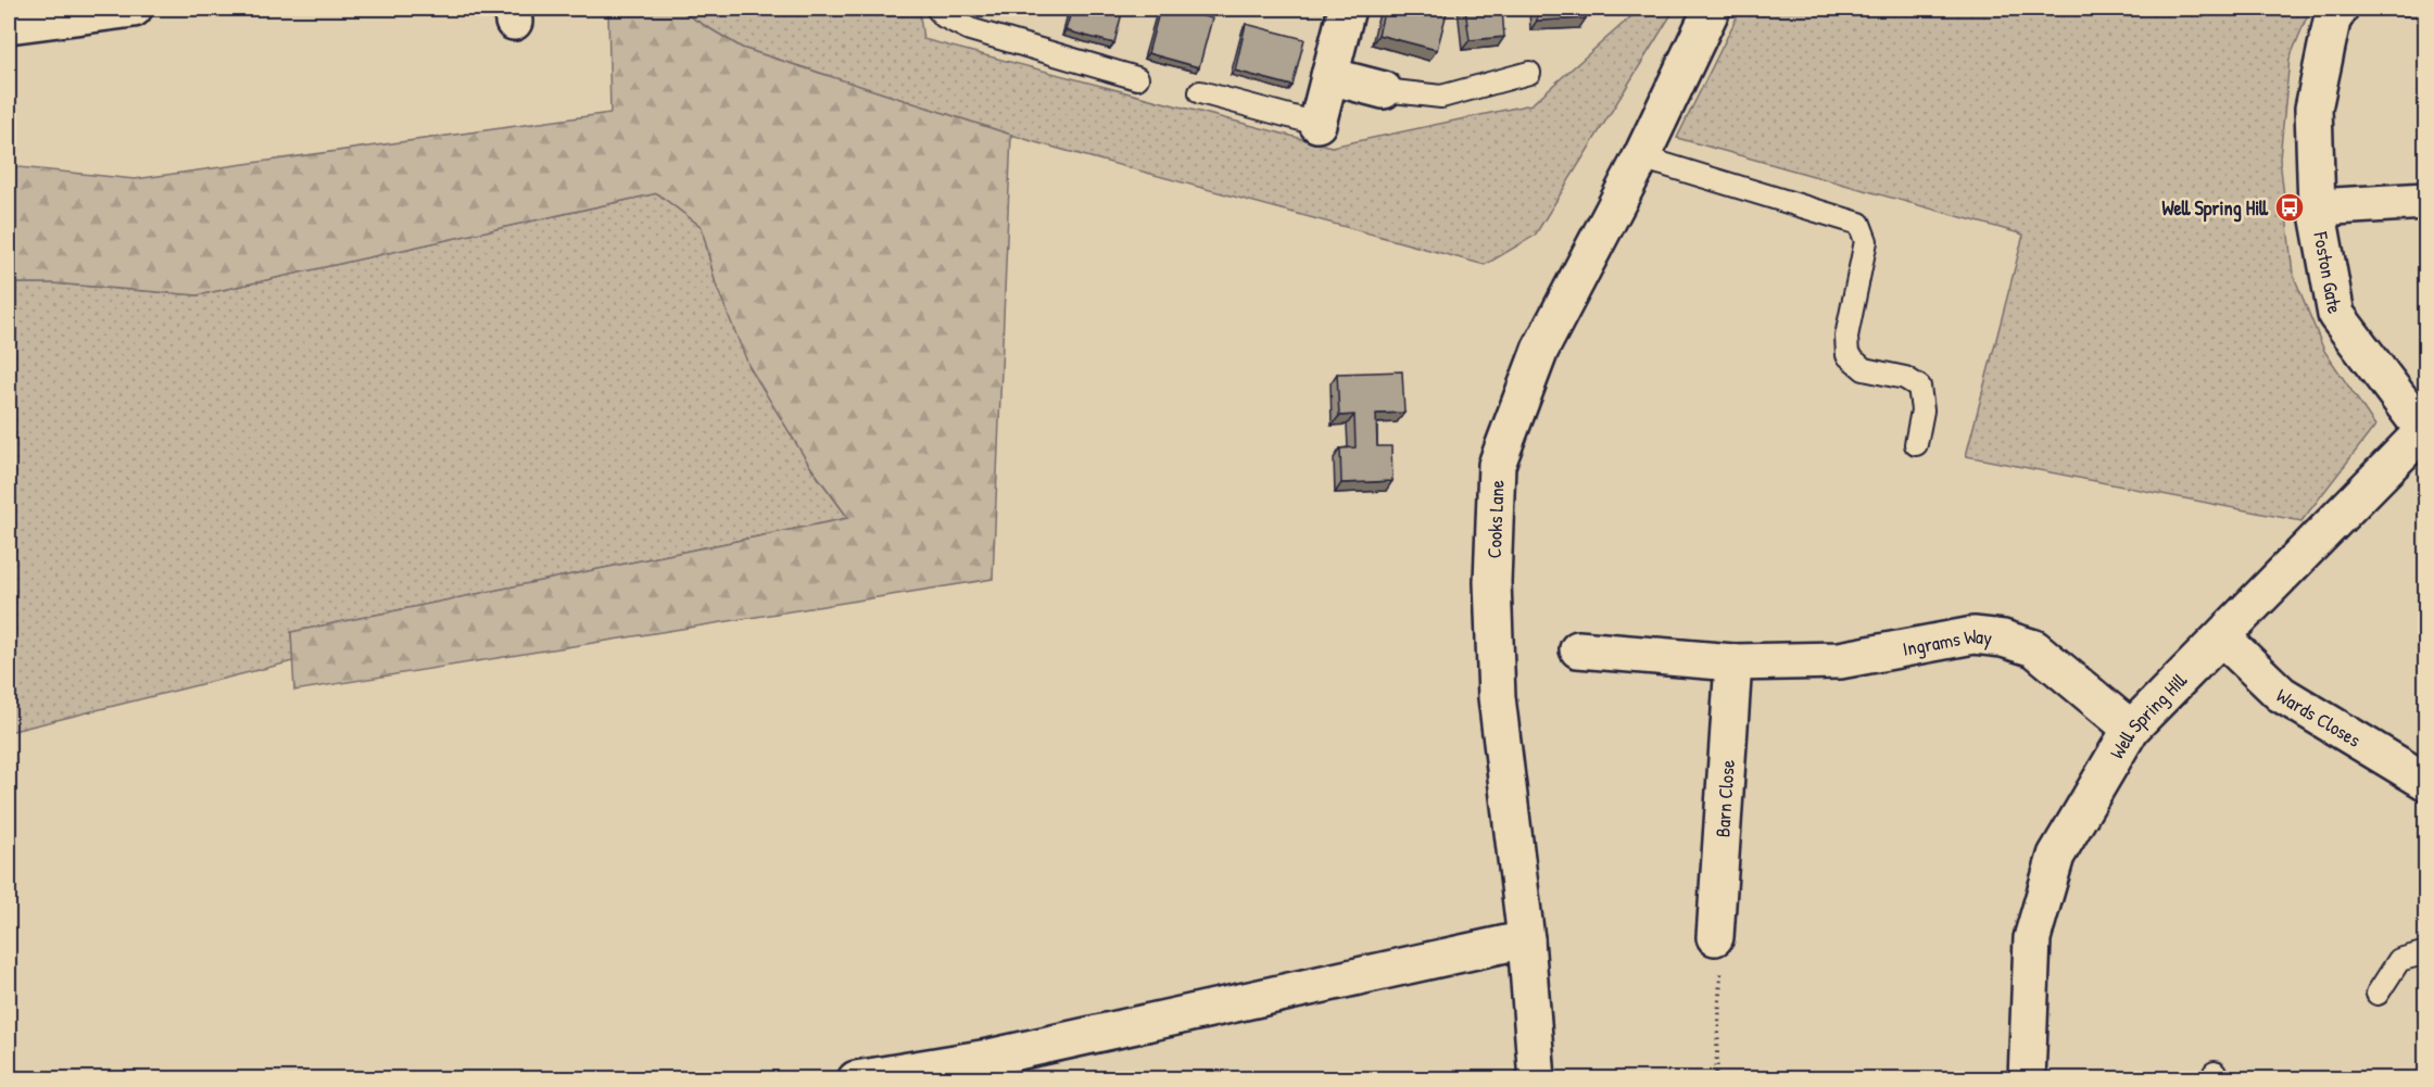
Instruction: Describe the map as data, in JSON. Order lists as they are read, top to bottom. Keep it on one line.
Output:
{"streets":{"street":["Foston Gate","Cooks Lane","Ingrams Way","Wards Closes","Well Spring Hill","Barn Close"]},"crossings":[["Foston Gate","Well Spring Hill"],["Ingrams Way","Well Spring Hill"],["Ingrams Way","Barn Close"],["Wards Closes","Well Spring Hill"]],"places":{"bus stop":["Well Spring Hill"]}}
